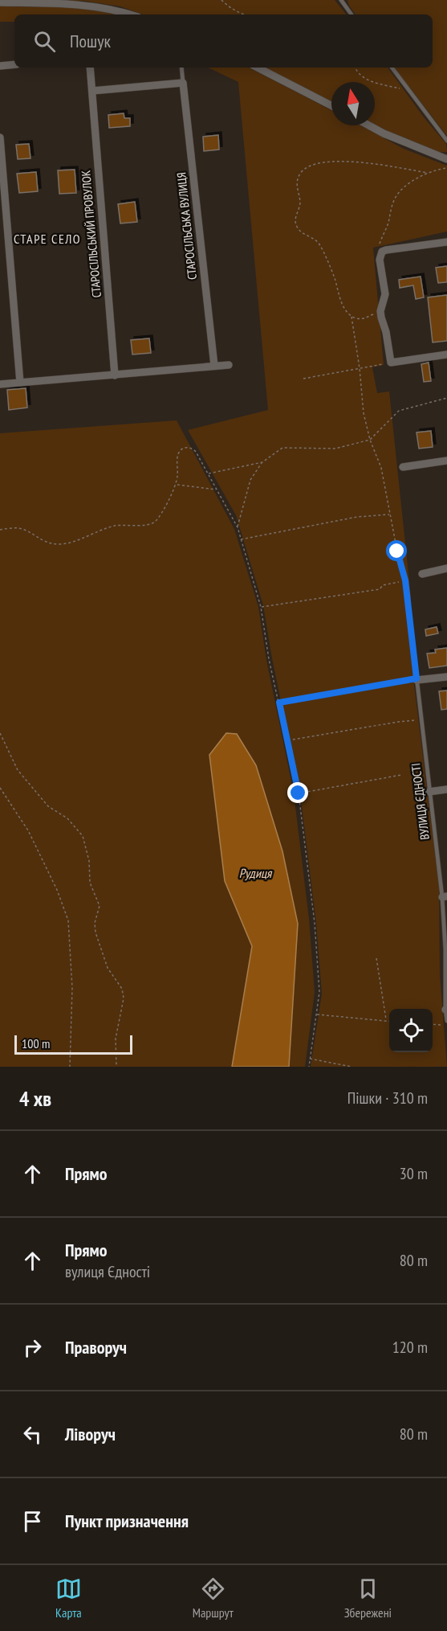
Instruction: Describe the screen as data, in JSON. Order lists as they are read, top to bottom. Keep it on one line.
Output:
{"streets":{"street":["СТАРОСІЛЬСЬКА ВУЛИЦЯ","СТАРОСІЛЬСЬКИЙ ПРОВУЛОК"],"lane":["ВУЛИЦЯ ЄДНОСТІ"]},"districts":["СТАРЕ СЕЛО"],"water":["Рудиця"],"scale_bar":"100 m","north":"top","page":{"search":"Пошук","scale":"100 m","heading":["4 хв","Пішки · 310 m"],"list":[["Прямо","30 m"],["Прямо","вулиця Єдності","80 m"],["Праворуч","120 m"],["Ліворуч","80 m"],"Пункт призначення"],"nav":["Карта","Маршрут","Збережені"]}}
